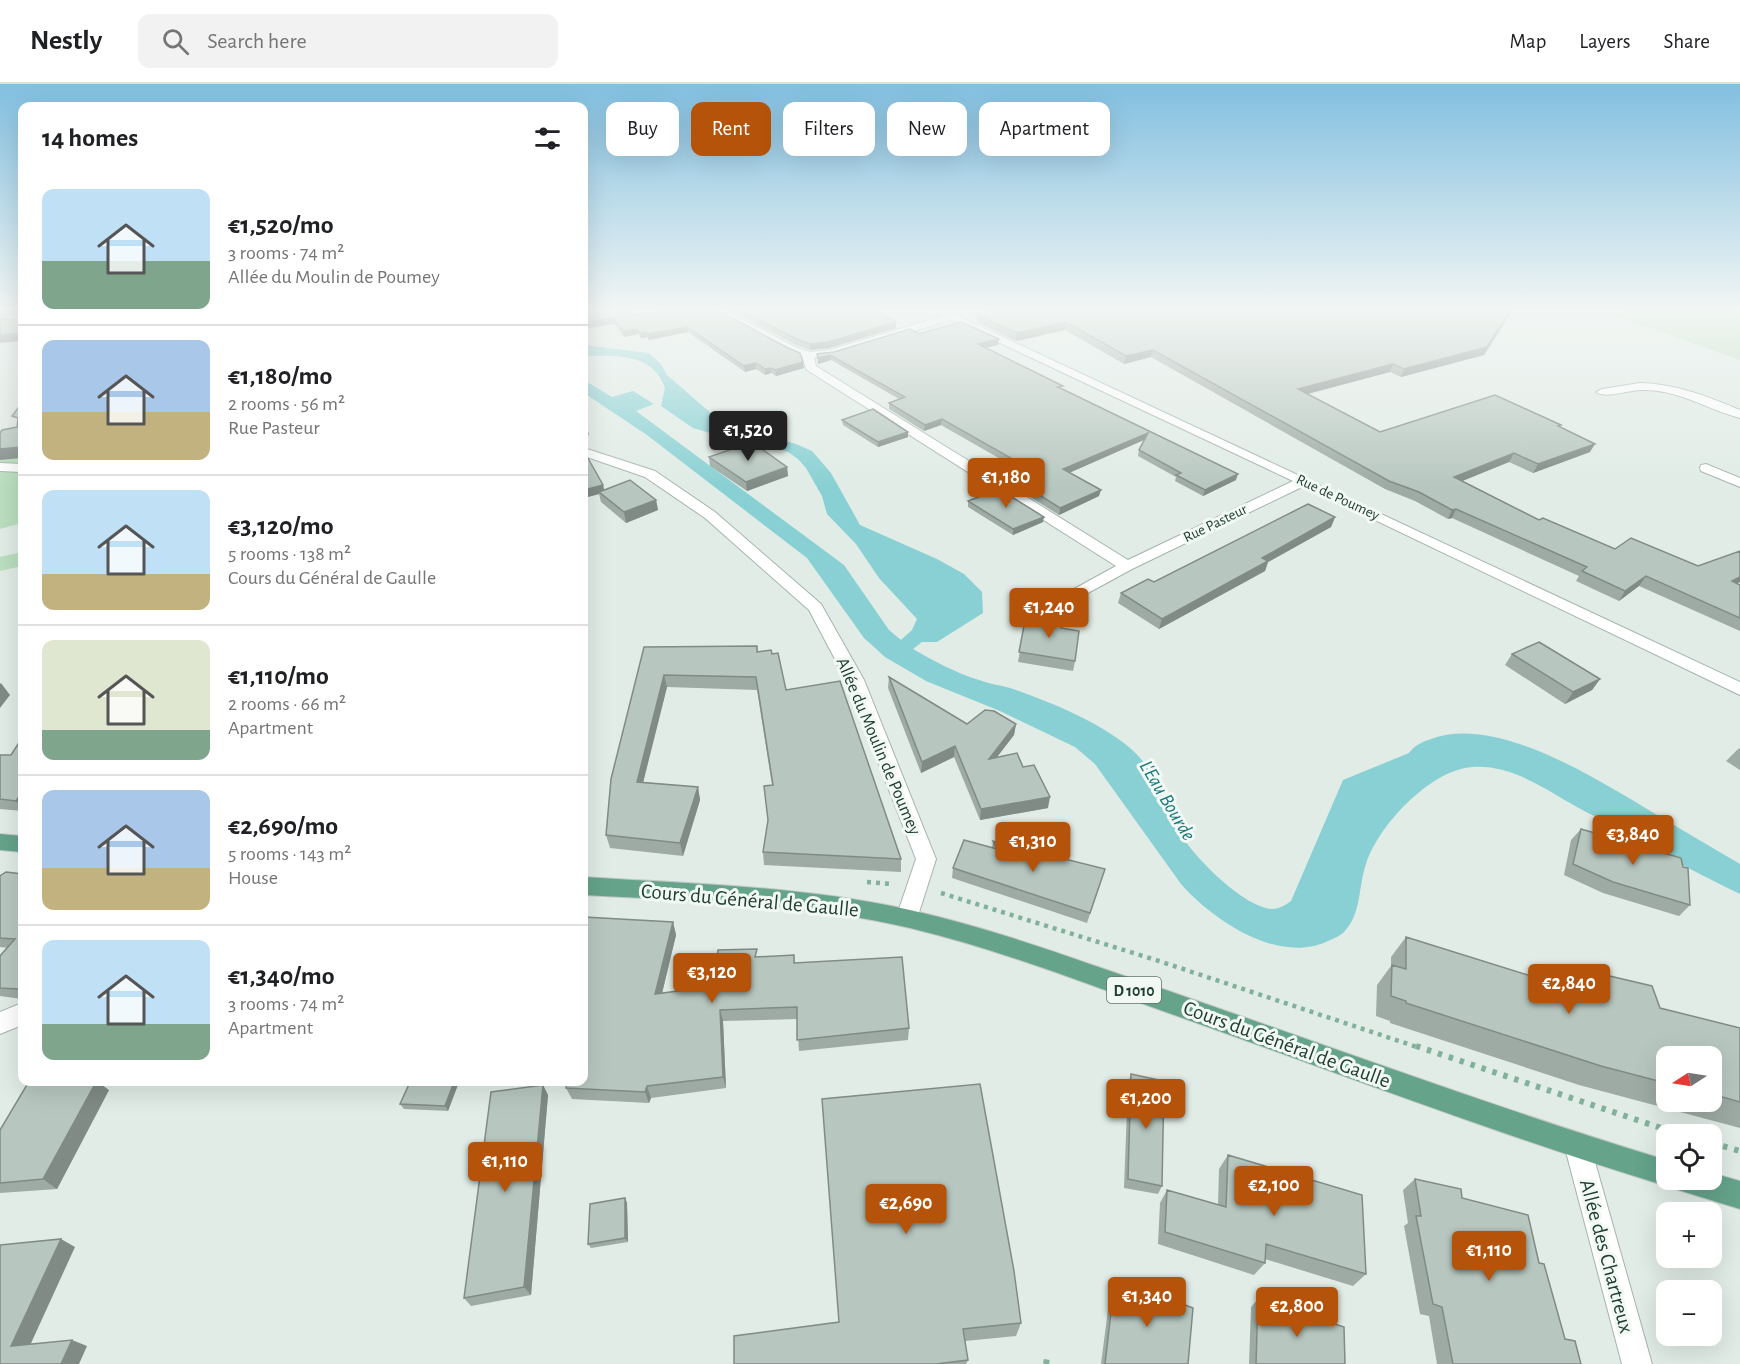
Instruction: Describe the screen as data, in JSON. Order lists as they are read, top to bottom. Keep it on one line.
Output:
{"streets":{"main road":["Cours du Général de Gaulle","D 1010"],"street":["Rue de Poumey","Rue Pasteur","Allée du Moulin de Poumey","Allée des Chartreux"]},"crossings":[["Rue de Poumey","Rue Pasteur"],["Allée du Moulin de Poumey","Cours du Général de Gaulle"],["Cours du Général de Gaulle","Allée des Chartreux"]],"water":["L'Eau Bourde"],"north":"left","page":{"header":"Nestly","search":"Search here","nav":["Map","Layers","Share"],"chip":["Buy","Rent","Filters","New","Apartment"],"heading":"14 homes","list":[{"name":"€1,520/mo","note":"3 rooms · 74 m² · Allée du Moulin de Poumey"},{"name":"€1,180/mo","note":"2 rooms · 56 m² · Rue Pasteur"},{"name":"€3,120/mo","note":"5 rooms · 138 m² · Cours du Général de Gaulle"},{"name":"€1,110/mo","note":"2 rooms · 66 m² · Apartment"},{"name":"€2,690/mo","note":"5 rooms · 143 m² · House"},{"name":"€1,340/mo","note":"3 rooms · 74 m² · Apartment"}],"price":["€1,520","€1,180","€1,240","€3,840","€1,310","€3,120","€2,840","€1,200","€1,110","€2,100","€2,690","€1,110","€1,340","€2,800"],"map_buttons":["+","−"]}}
